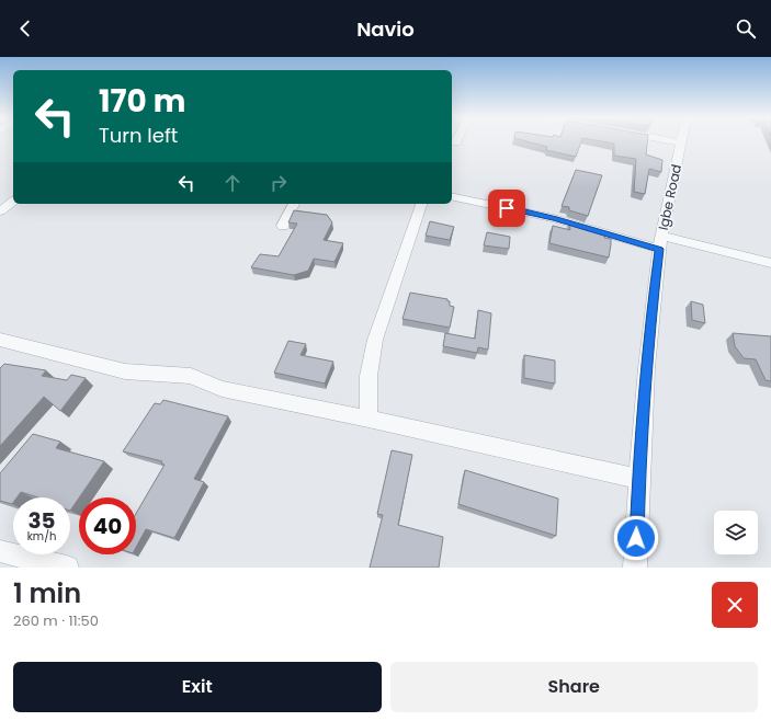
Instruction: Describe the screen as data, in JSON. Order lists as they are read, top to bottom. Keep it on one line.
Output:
{"streets":{"street":["Igbe Road"]},"page":{"header":"Navio","turn":["170 m","Turn left"],"speed":"35 km/h","limit":"40","heading":["1 min","260 m · 11:50"],"buttons":["Exit","Share"]}}
